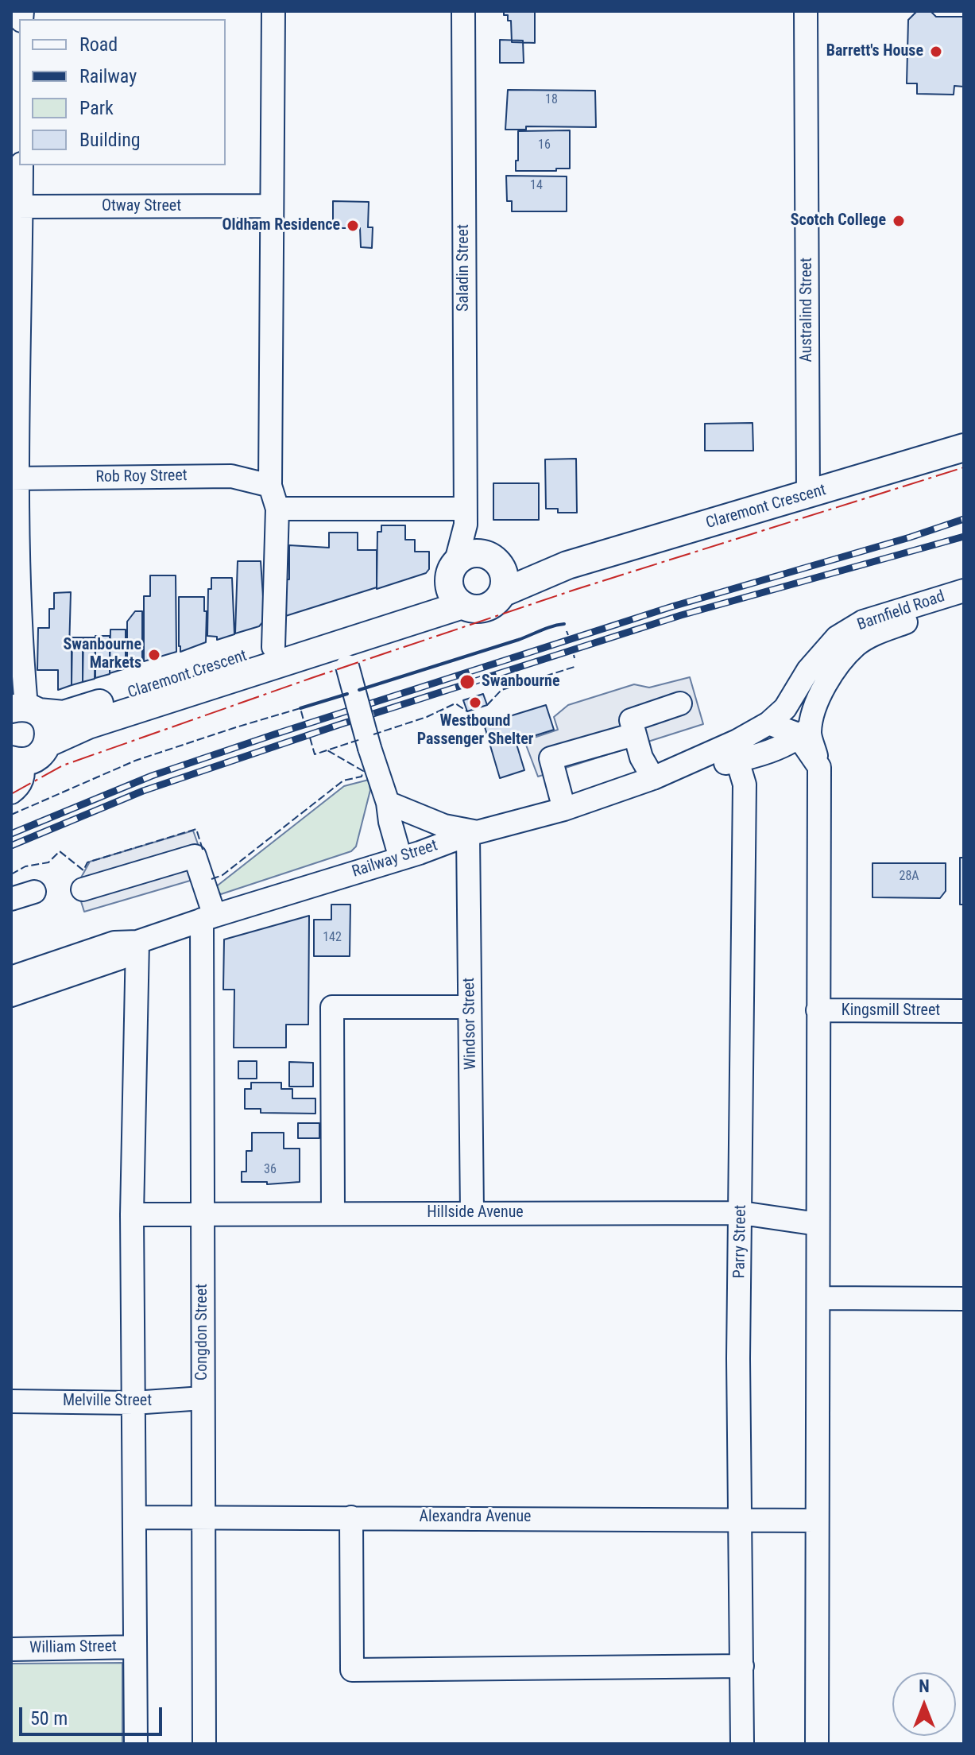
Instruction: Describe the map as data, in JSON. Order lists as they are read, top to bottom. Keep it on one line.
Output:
{"streets":{"main road":["Claremont Crescent"],"street":["Otway Street","Saladin Street","Australind Street","Rob Roy Street","Barnfield Road","Railway Street","Kingsmill Street","Windsor Street","Hillside Avenue","Parry Street","Congdon Street","Melville Street","Alexandra Avenue","William Street"]},"crossings":[["Saladin Street","Claremont Crescent"],["Australind Street","Claremont Crescent"],["Barnfield Road","Railway Street"],["Railway Street","Windsor Street"],["Railway Street","Parry Street"],["Railway Street","Congdon Street"],["Windsor Street","Hillside Avenue"],["Hillside Avenue","Parry Street"],["Hillside Avenue","Congdon Street"],["Parry Street","Alexandra Avenue"],["Congdon Street","Melville Street"],["Congdon Street","Alexandra Avenue"]],"places":["Barrett's House","Scotch College","Oldham Residence","Swanbourne Markets","Swanbourne","Westbound Passenger Shelter"],"house_numbers":["18","16","14","28A","142","36"],"legend":["Road","Railway","Park","Building"],"scale_bar":"50 m","north":"top"}
